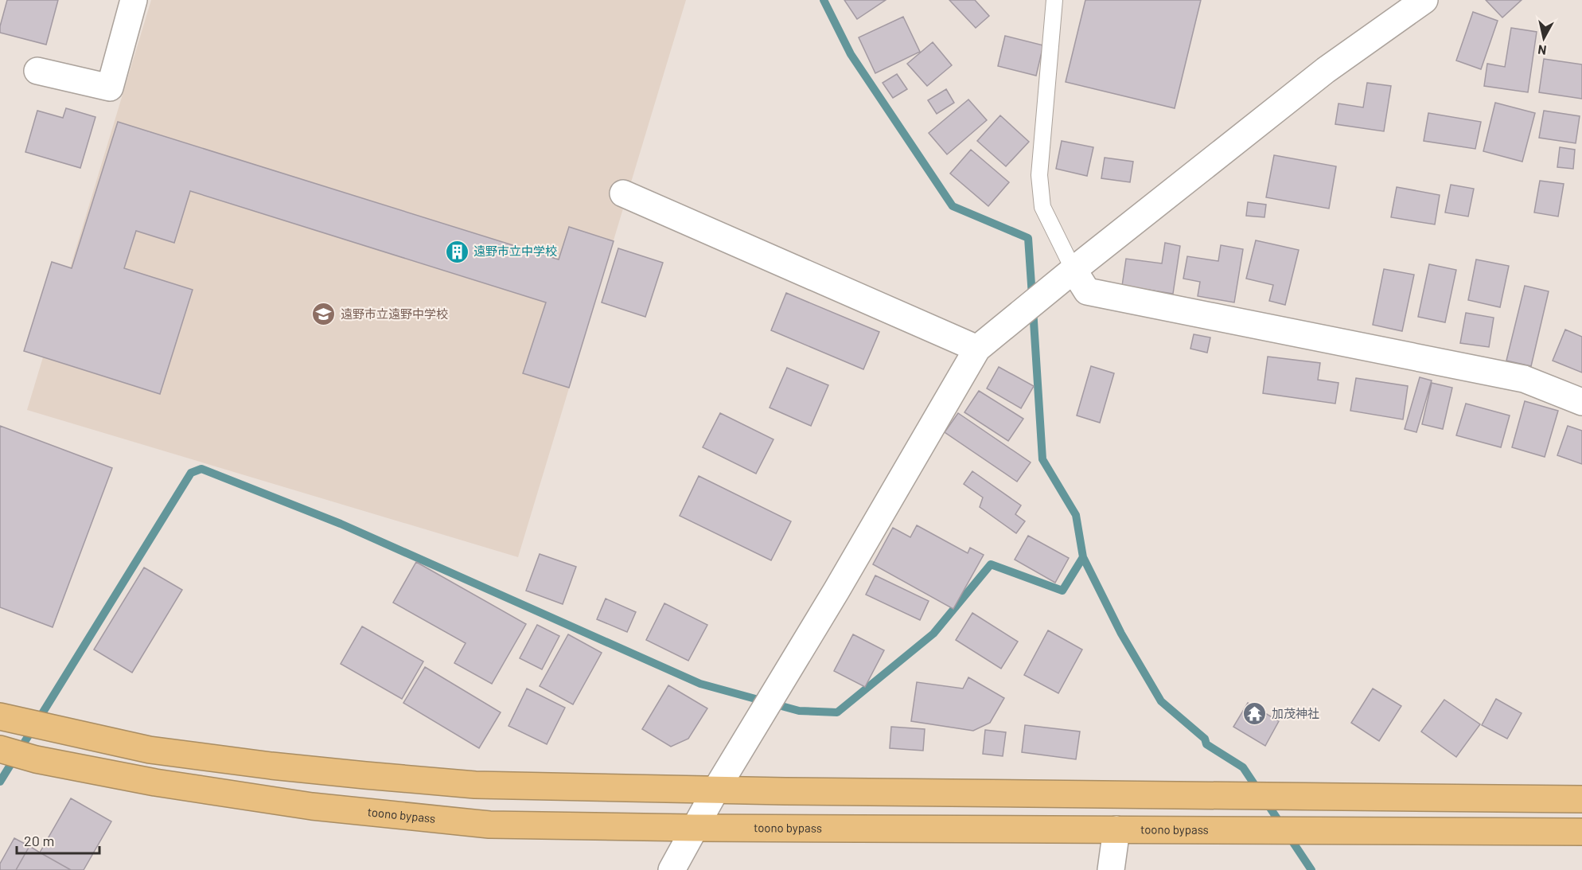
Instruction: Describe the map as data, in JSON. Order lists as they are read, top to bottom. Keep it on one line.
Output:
{"streets":{"highway":["toono bypass"]},"places":{"building":["遠野市立中学校"],"school or university":["遠野市立遠野中学校"],"temple":["加茂神社"]},"scale_bar":"20 m","north":"bottom"}
